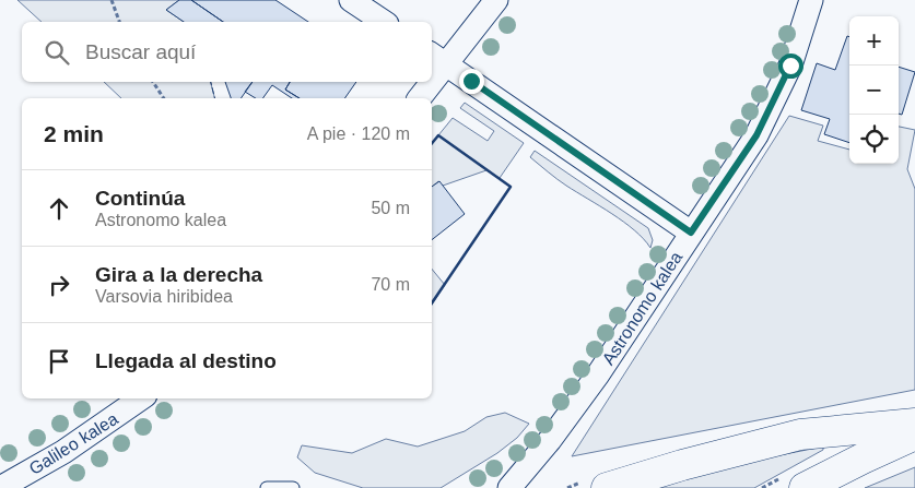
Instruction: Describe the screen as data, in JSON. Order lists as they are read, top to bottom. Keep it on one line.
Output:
{"streets":{"street":["Astronomo kalea","Galileo kalea"]},"page":{"map_buttons":["+","−"],"search":"Buscar aquí","heading":["2 min","A pie · 120 m"],"list":[["Continúa","Astronomo kalea","50 m"],["Gira a la derecha","Varsovia hiribidea","70 m"],"Llegada al destino"]}}
